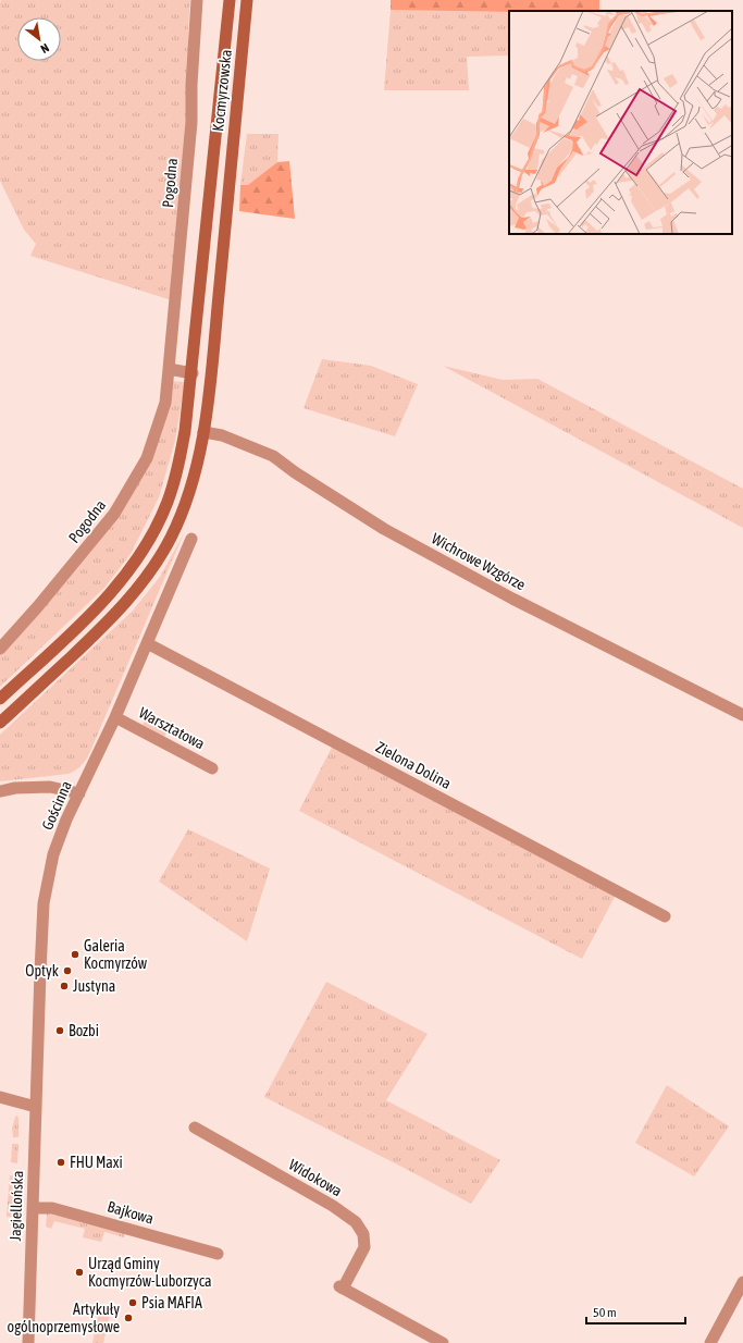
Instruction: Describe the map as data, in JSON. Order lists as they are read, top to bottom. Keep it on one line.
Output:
{"streets":{"main road":["Kocmyrzowska"],"street":["Pogodna","Wichrowe Wzgórze","Warsztatowa","Zielona Dolina","Gościnna","Widokowa","Jagiellońska","Bajkowa"]},"crossings":[["Kocmyrzowska","Wichrowe Wzgórze"],["Warsztatowa","Gościnna"],["Zielona Dolina","Gościnna"],["Gościnna","Jagiellońska"],["Jagiellońska","Bajkowa"]],"places":["Galeria Kocmyrzów","Optyk","Justyna","Bozbi","FHU Maxi","Urząd Gminy Kocmyrzów-Luborzyca","Psia MAFIA","Artykuły ogólnoprzemysłowe"],"scale_bar":"50 m","north":"bottom right"}
